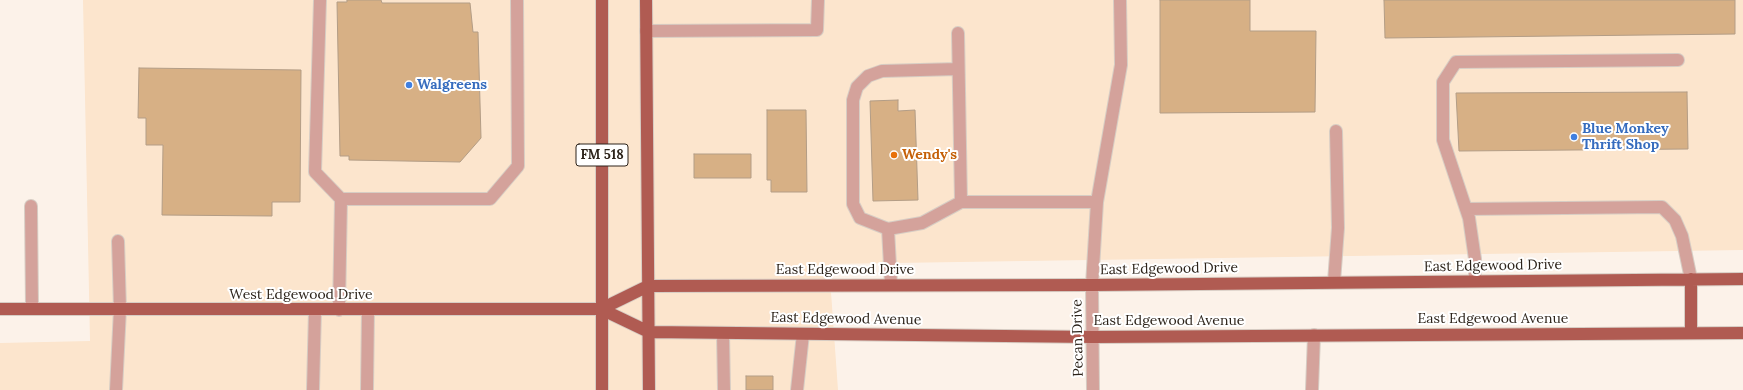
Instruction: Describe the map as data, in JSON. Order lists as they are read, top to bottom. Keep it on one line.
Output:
{"streets":{"main road":["FM 518","East Edgewood Drive","West Edgewood Drive","East Edgewood Avenue"],"street":["Pecan Drive"]},"crossings":[["FM 518","East Edgewood Drive"],["FM 518","West Edgewood Drive"],["FM 518","East Edgewood Avenue"],["East Edgewood Drive","West Edgewood Drive"],["East Edgewood Drive","East Edgewood Avenue"],["East Edgewood Drive","Pecan Drive"],["West Edgewood Drive","East Edgewood Avenue"],["East Edgewood Avenue","Pecan Drive"]],"places":["Walgreens","Blue Monkey Thrift Shop","Wendy's"]}
